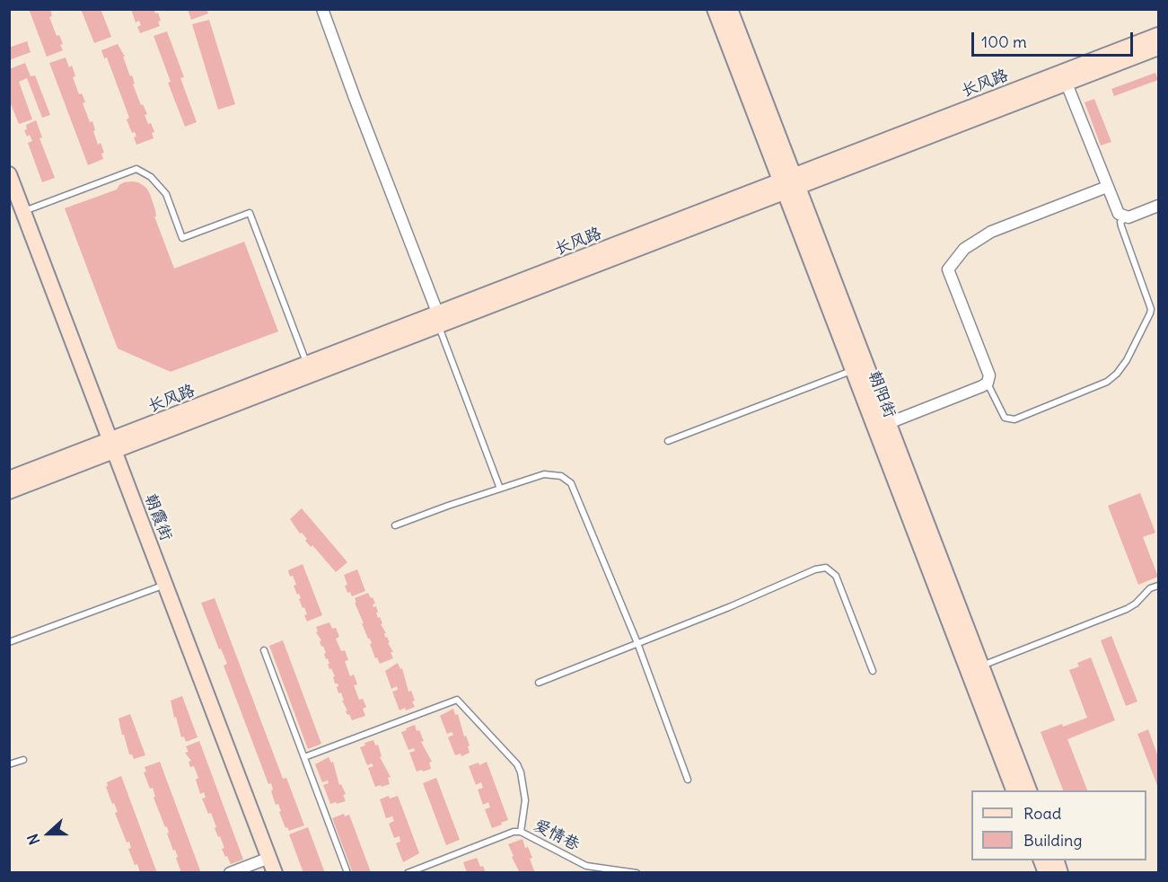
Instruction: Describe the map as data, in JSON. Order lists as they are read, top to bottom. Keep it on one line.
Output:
{"streets":{"main road":["长风路","朝阳街","朝霞街"],"lane":["爱情巷"]},"crossings":[["长风路","朝阳街"],["长风路","朝霞街"]],"legend":["Road","Building"],"scale_bar":"100 m","north":"left"}
